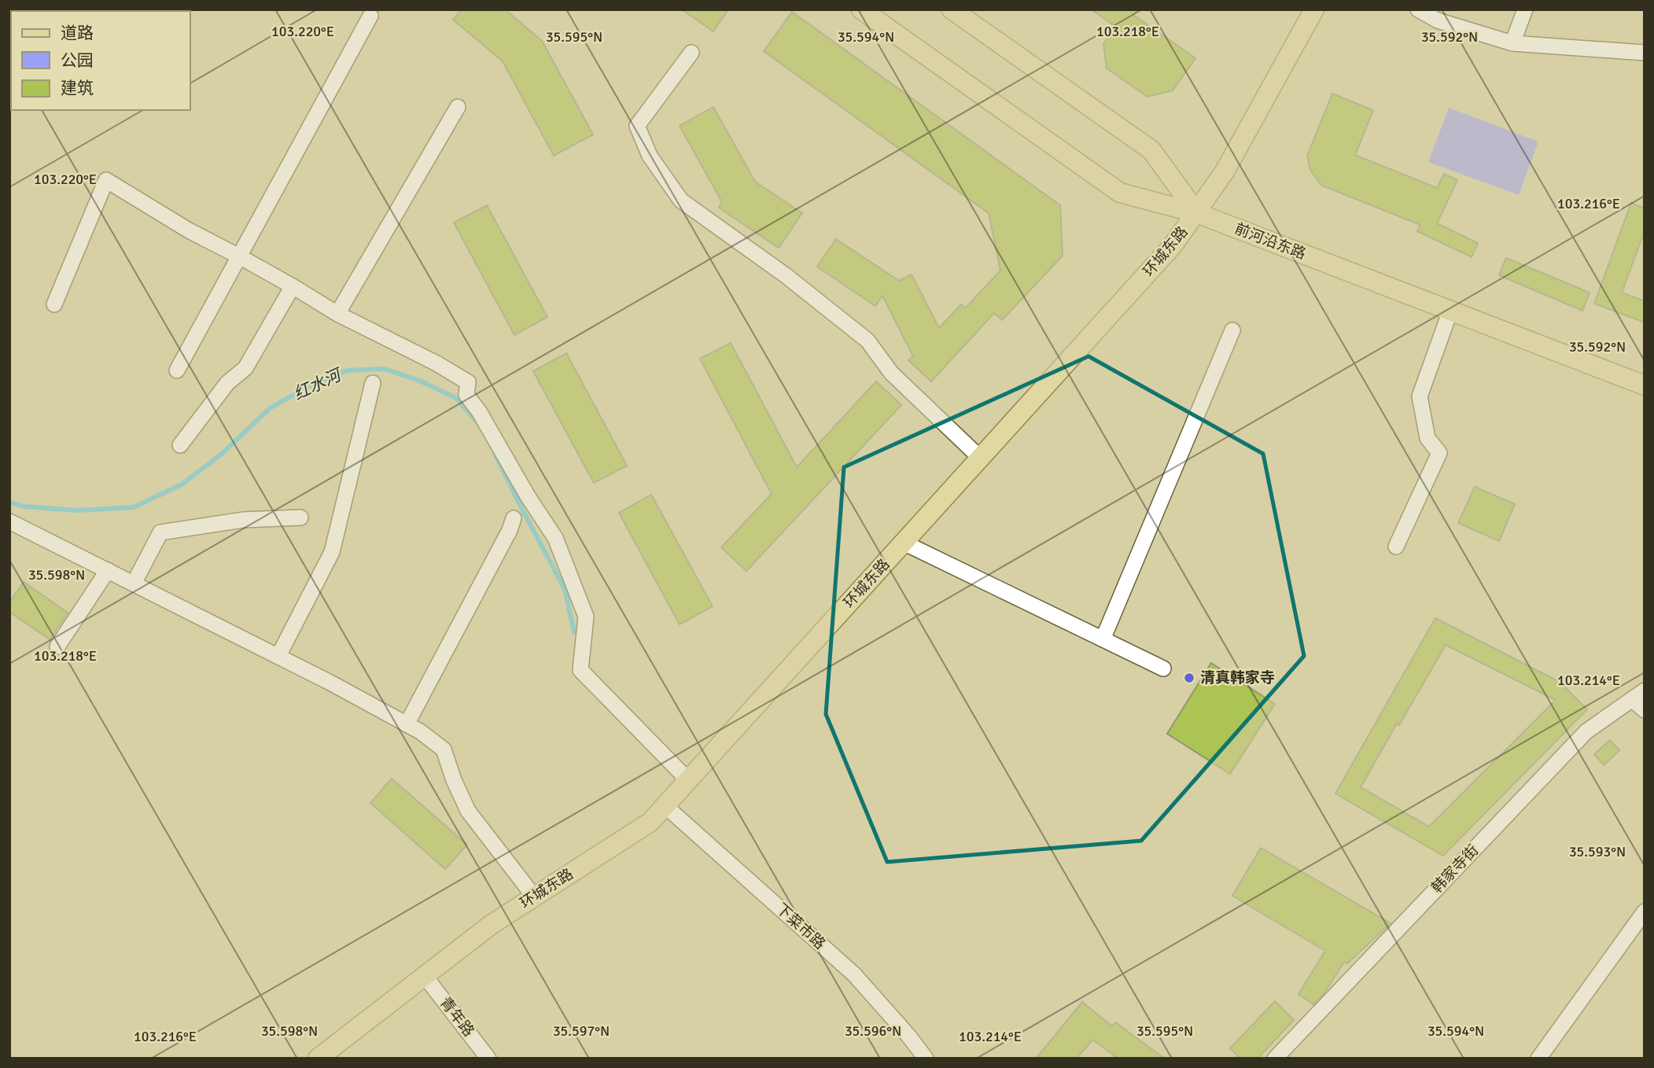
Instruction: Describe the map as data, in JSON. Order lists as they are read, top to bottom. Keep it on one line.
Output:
{"streets":{"main road":["前河沿东路","环城东路"],"street":["韩家寺街","下菜市路","青年路"]},"crossings":[["前河沿东路","环城东路"],["环城东路","下菜市路"],["环城东路","青年路"]],"water":["红水河"],"places":["清真韩家寺"],"legend":["道路","公园","建筑"],"coordinates":["103.220°E","103.218°E","35.595°N","35.594°N","35.592°N","103.216°E","35.598°N","103.214°E","35.593°N","35.597°N","35.596°N"]}
